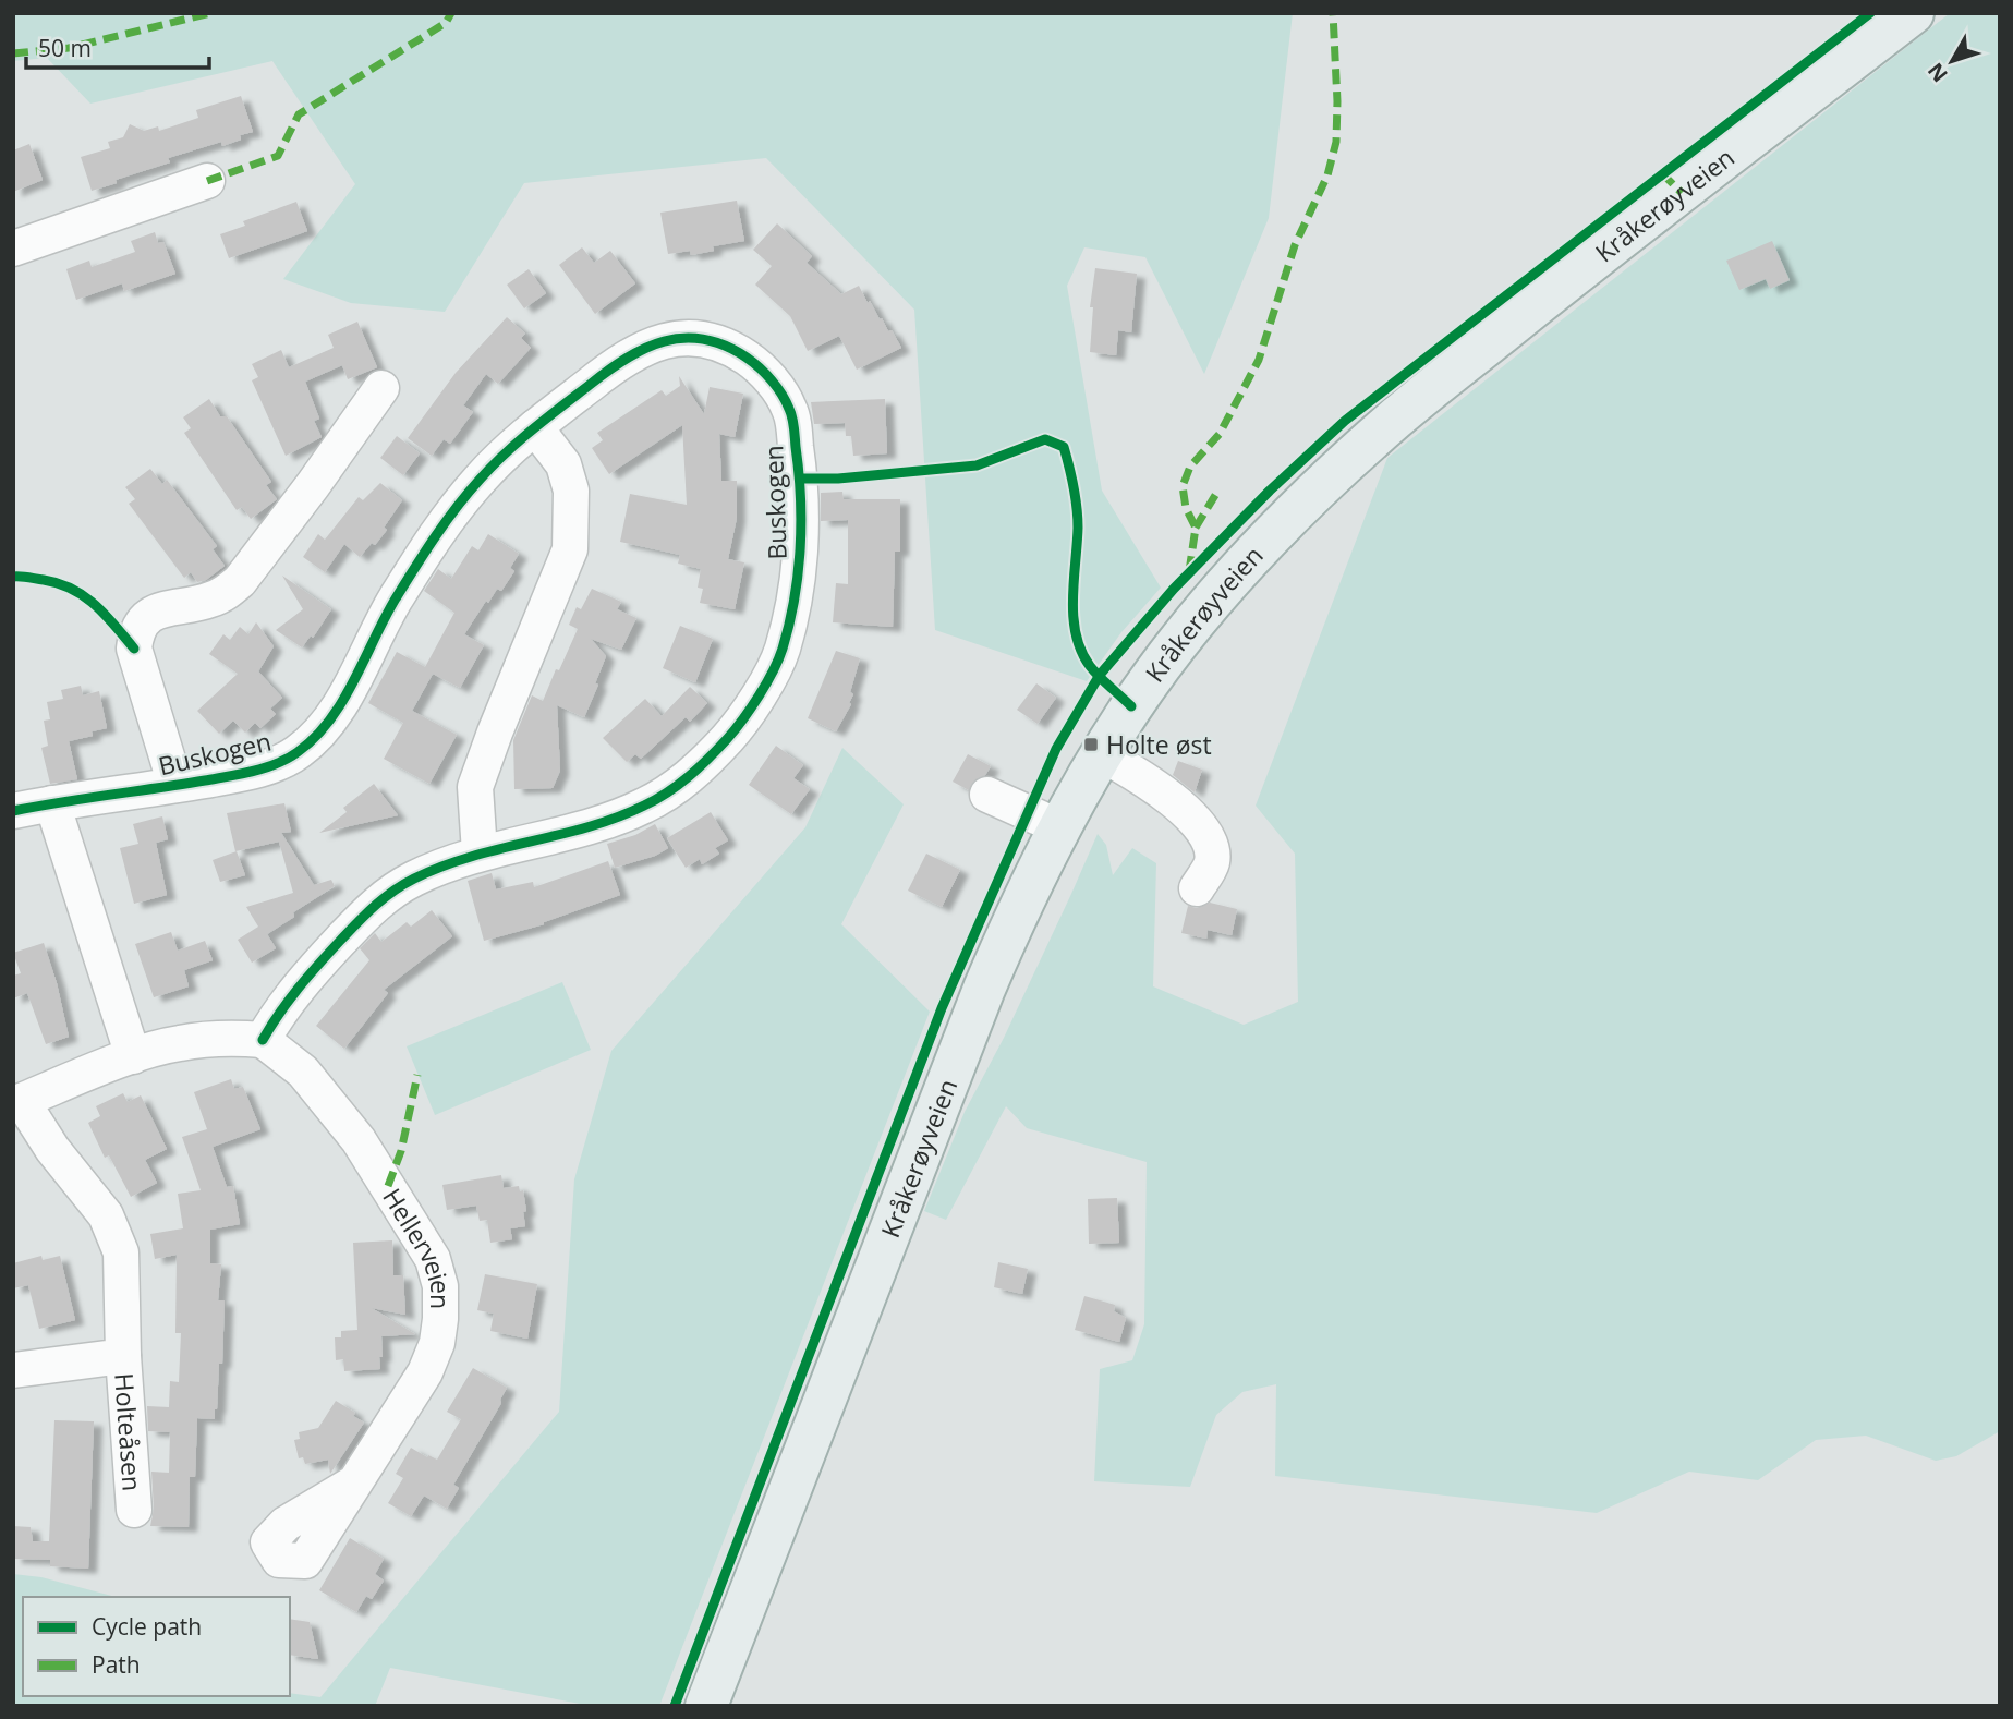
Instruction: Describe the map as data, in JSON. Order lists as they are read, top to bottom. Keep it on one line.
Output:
{"streets":{"main road":["Kråkerøyveien"],"street":["Buskogen","Hellerveien","Holteåsen"]},"crossings":[["Buskogen","Hellerveien"]],"places":{"transit":["Holte øst"]},"legend":["Cycle path","Path"],"scale_bar":"50 m","north":"bottom left"}
